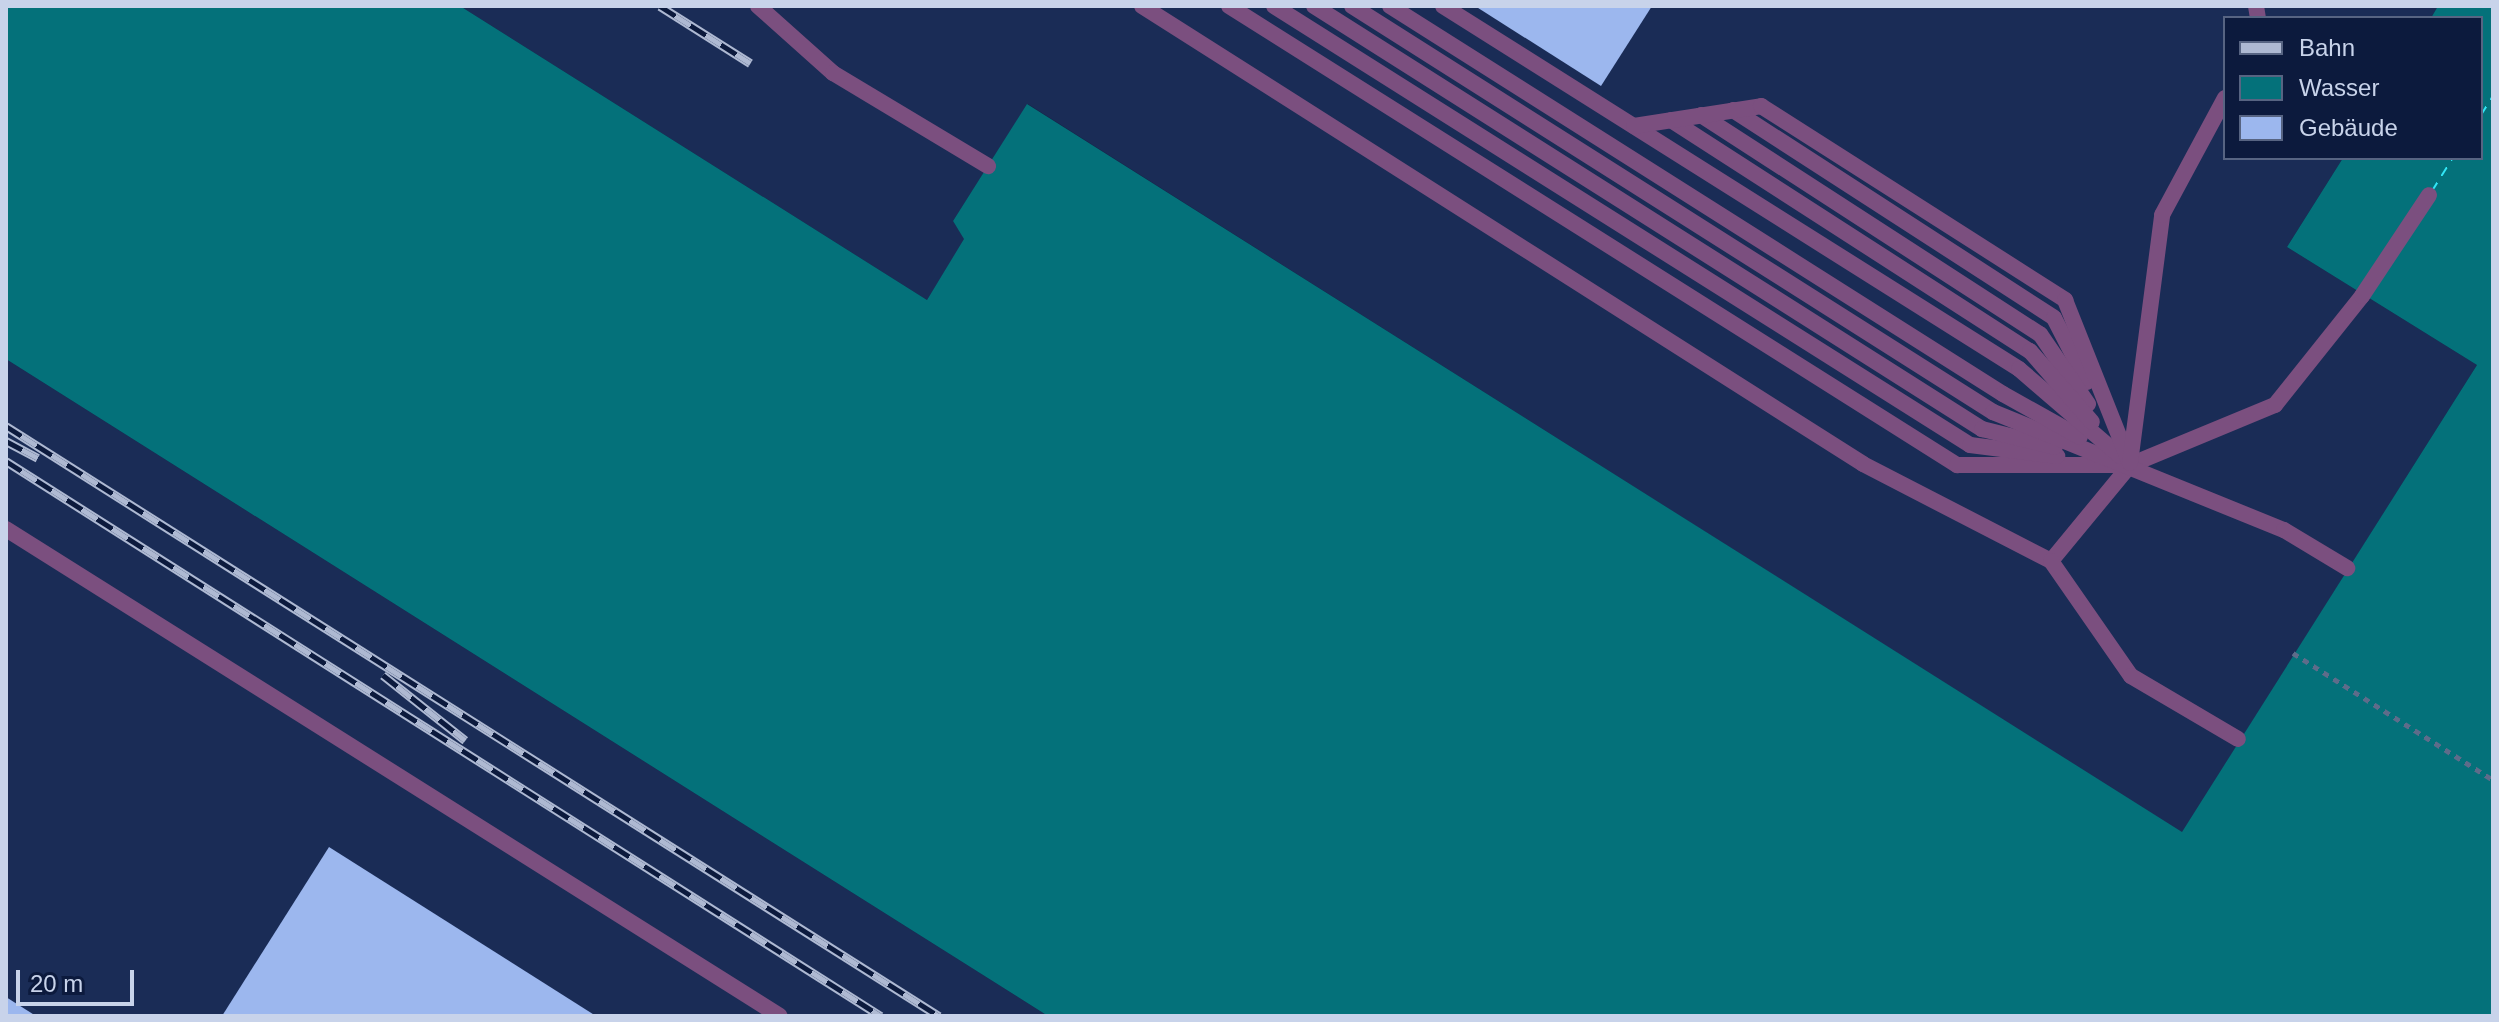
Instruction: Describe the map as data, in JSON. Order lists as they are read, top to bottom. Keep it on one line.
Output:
{"legend":["Bahn","Wasser","Gebäude"],"scale_bar":"20 m"}
